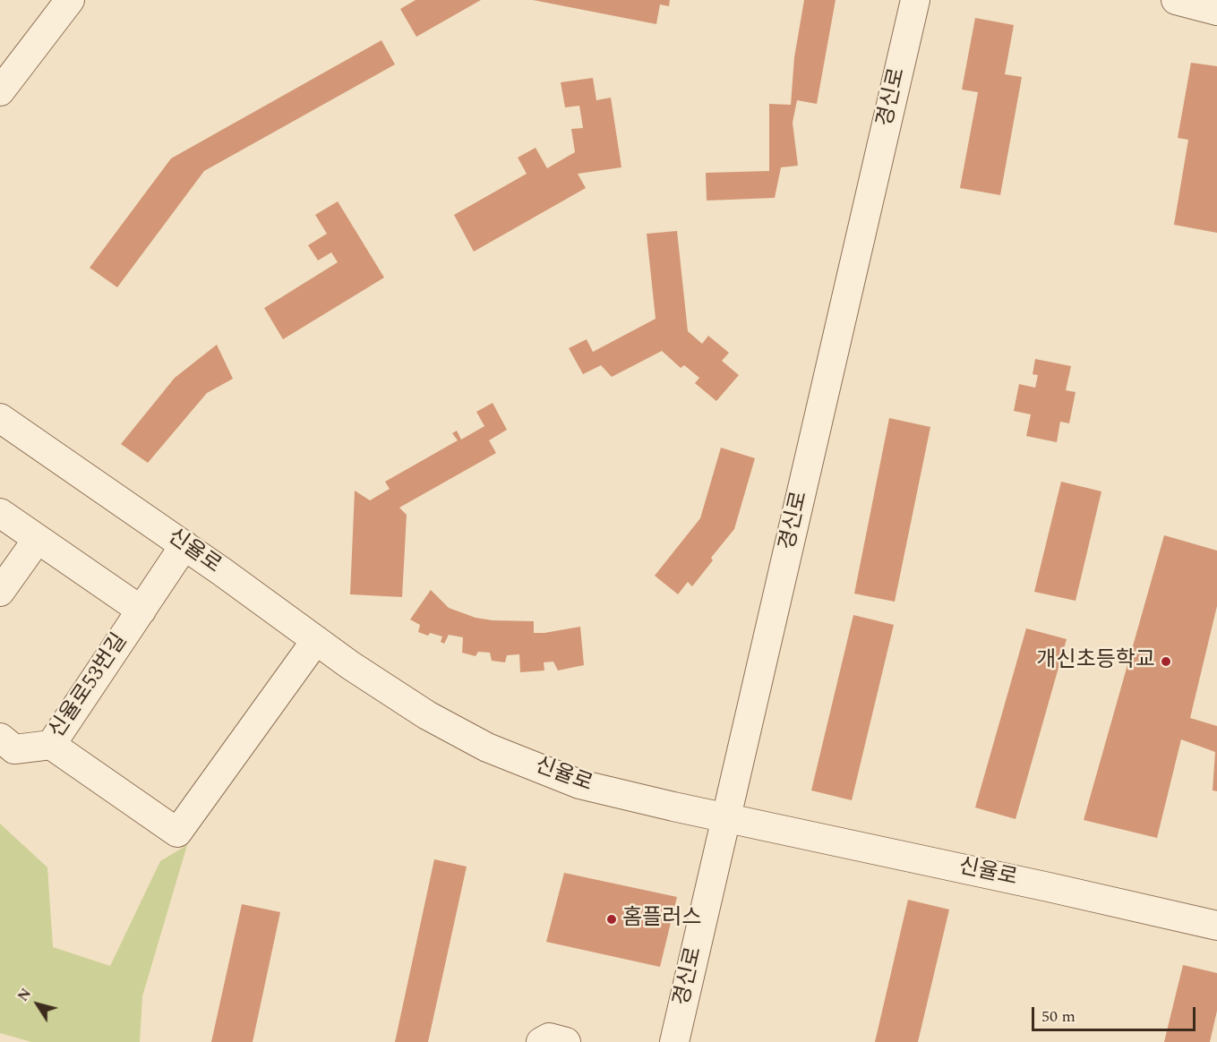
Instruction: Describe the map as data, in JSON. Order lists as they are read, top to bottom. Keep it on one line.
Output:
{"streets":{"street":["경신로","신율로","신율로53번길"]},"crossings":[["경신로","신율로"],["신율로","신율로53번길"]],"places":["개신초등학교","홈플러스"],"scale_bar":"50 m","north":"top left"}
